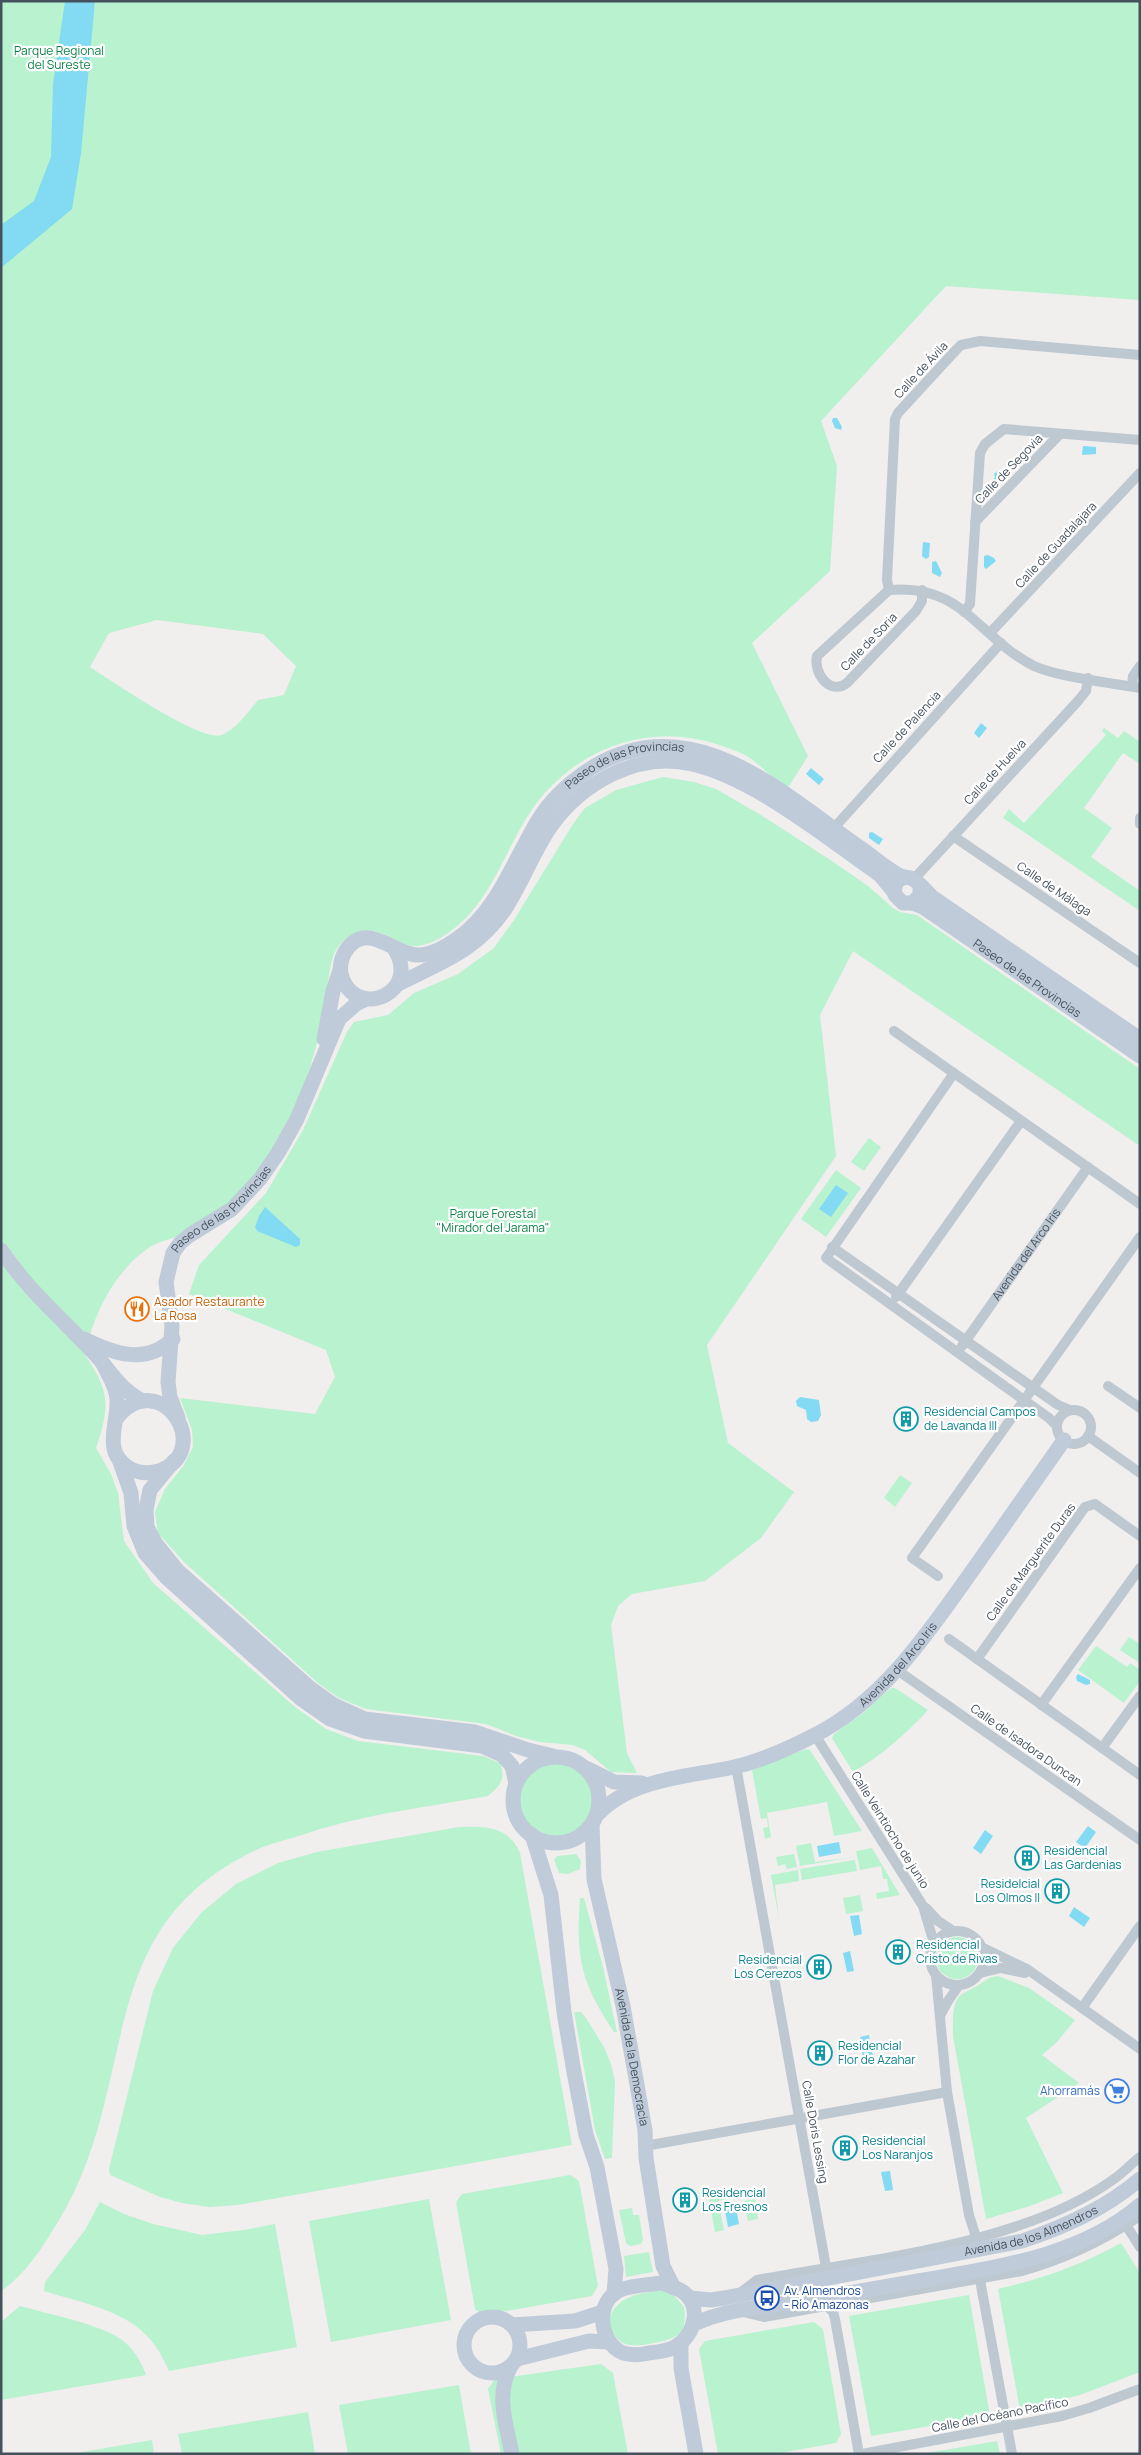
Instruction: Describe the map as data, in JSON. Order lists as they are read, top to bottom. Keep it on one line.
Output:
{"streets":{"main road":["Paseo de las Provincias","Avenida del Arco Iris","Avenida de la Democracia","Avenida de los Almendros"],"street":["Calle de Ávila","Calle de Segovia","Calle de Guadalajara","Calle de Soria","Calle de Palencia","Calle de Huelva","Calle de Málaga","Calle de Marguerite Duras","Calle de Isadora Duncan","Calle Veintiocho de junio","Calle Doris Lessing","Calle del Océano Pacífico"]},"crossings":[["Calle de Ávila","Calle de Soria"],["Calle de Palencia","Paseo de las Provincias"],["Paseo de las Provincias","Calle de Huelva"],["Calle de Huelva","Calle de Málaga"],["Avenida del Arco Iris","Calle de Isadora Duncan"],["Avenida del Arco Iris","Calle Veintiocho de junio"],["Avenida del Arco Iris","Avenida de la Democracia"],["Avenida del Arco Iris","Calle Doris Lessing"],["Avenida de la Democracia","Avenida de los Almendros"],["Calle Doris Lessing","Avenida de los Almendros"]],"parks":["Parque Regional del Sureste","Parque Forestal \"Mirador del Jarama\""],"places":{"restaurant":["Asador Restaurante La Rosa"],"building":["Residencial Campos de Lavanda III","Residencial Las Gardenias","Residelcial Los Olmos II","Residencial Cristo de Rivas","Residencial Los Cerezos","Residencial Flor de Azahar","Residencial Los Naranjos","Residencial Los Fresnos"],"supermarket":["Ahorramás"],"bus stop":["Av. Almendros - Río Amazonas"]}}
